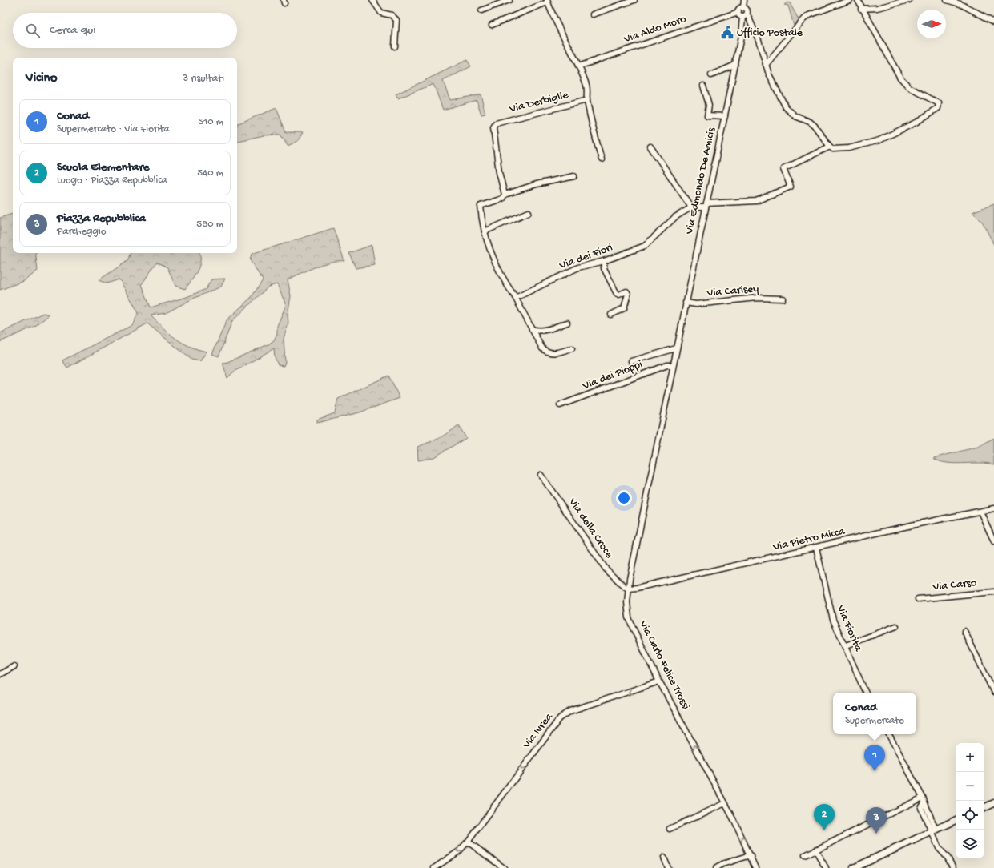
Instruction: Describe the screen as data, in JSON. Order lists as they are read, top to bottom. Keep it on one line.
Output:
{"streets":{"street":["Via Aldo Moro","Via Derbiglie","Via Edmondo De Amicis","Via dei Fiori","Via Carisey","Via dei Pioppi","Via della Croce","Via Pietro Micca","Via Carso","Via Fiorita","Via Carlo Felice Trossi","Via Ivrea"]},"crossings":[["Via Aldo Moro","Via Edmondo De Amicis"],["Via Edmondo De Amicis","Via Carisey"],["Via Edmondo De Amicis","Via dei Pioppi"],["Via Edmondo De Amicis","Via Carlo Felice Trossi"],["Via della Croce","Via Pietro Micca"],["Via della Croce","Via Carlo Felice Trossi"],["Via Pietro Micca","Via Fiorita"],["Via Pietro Micca","Via Carlo Felice Trossi"],["Via Carlo Felice Trossi","Via Ivrea"]],"one_way":["Via Carlo Felice Trossi","Via Ivrea"],"places":{"public building":["Ufficio Postale"]},"north":"right","page":{"search":"Cerca qui","heading":["Vicino","3 risultati"],"list":[{"mark":"1","name":"Conad","note":"Supermercato · Via Fiorita","value":"510 m"},{"mark":"2","name":"Scuola Elementare","note":"Luogo · Piazza Repubblica","value":"540 m"},{"mark":"3","name":"Piazza Repubblica","note":"Parcheggio","value":"580 m"}],"popup":["Conad","Supermercato"],"map_buttons":["+","−"],"pins":["1","2","3"]}}
